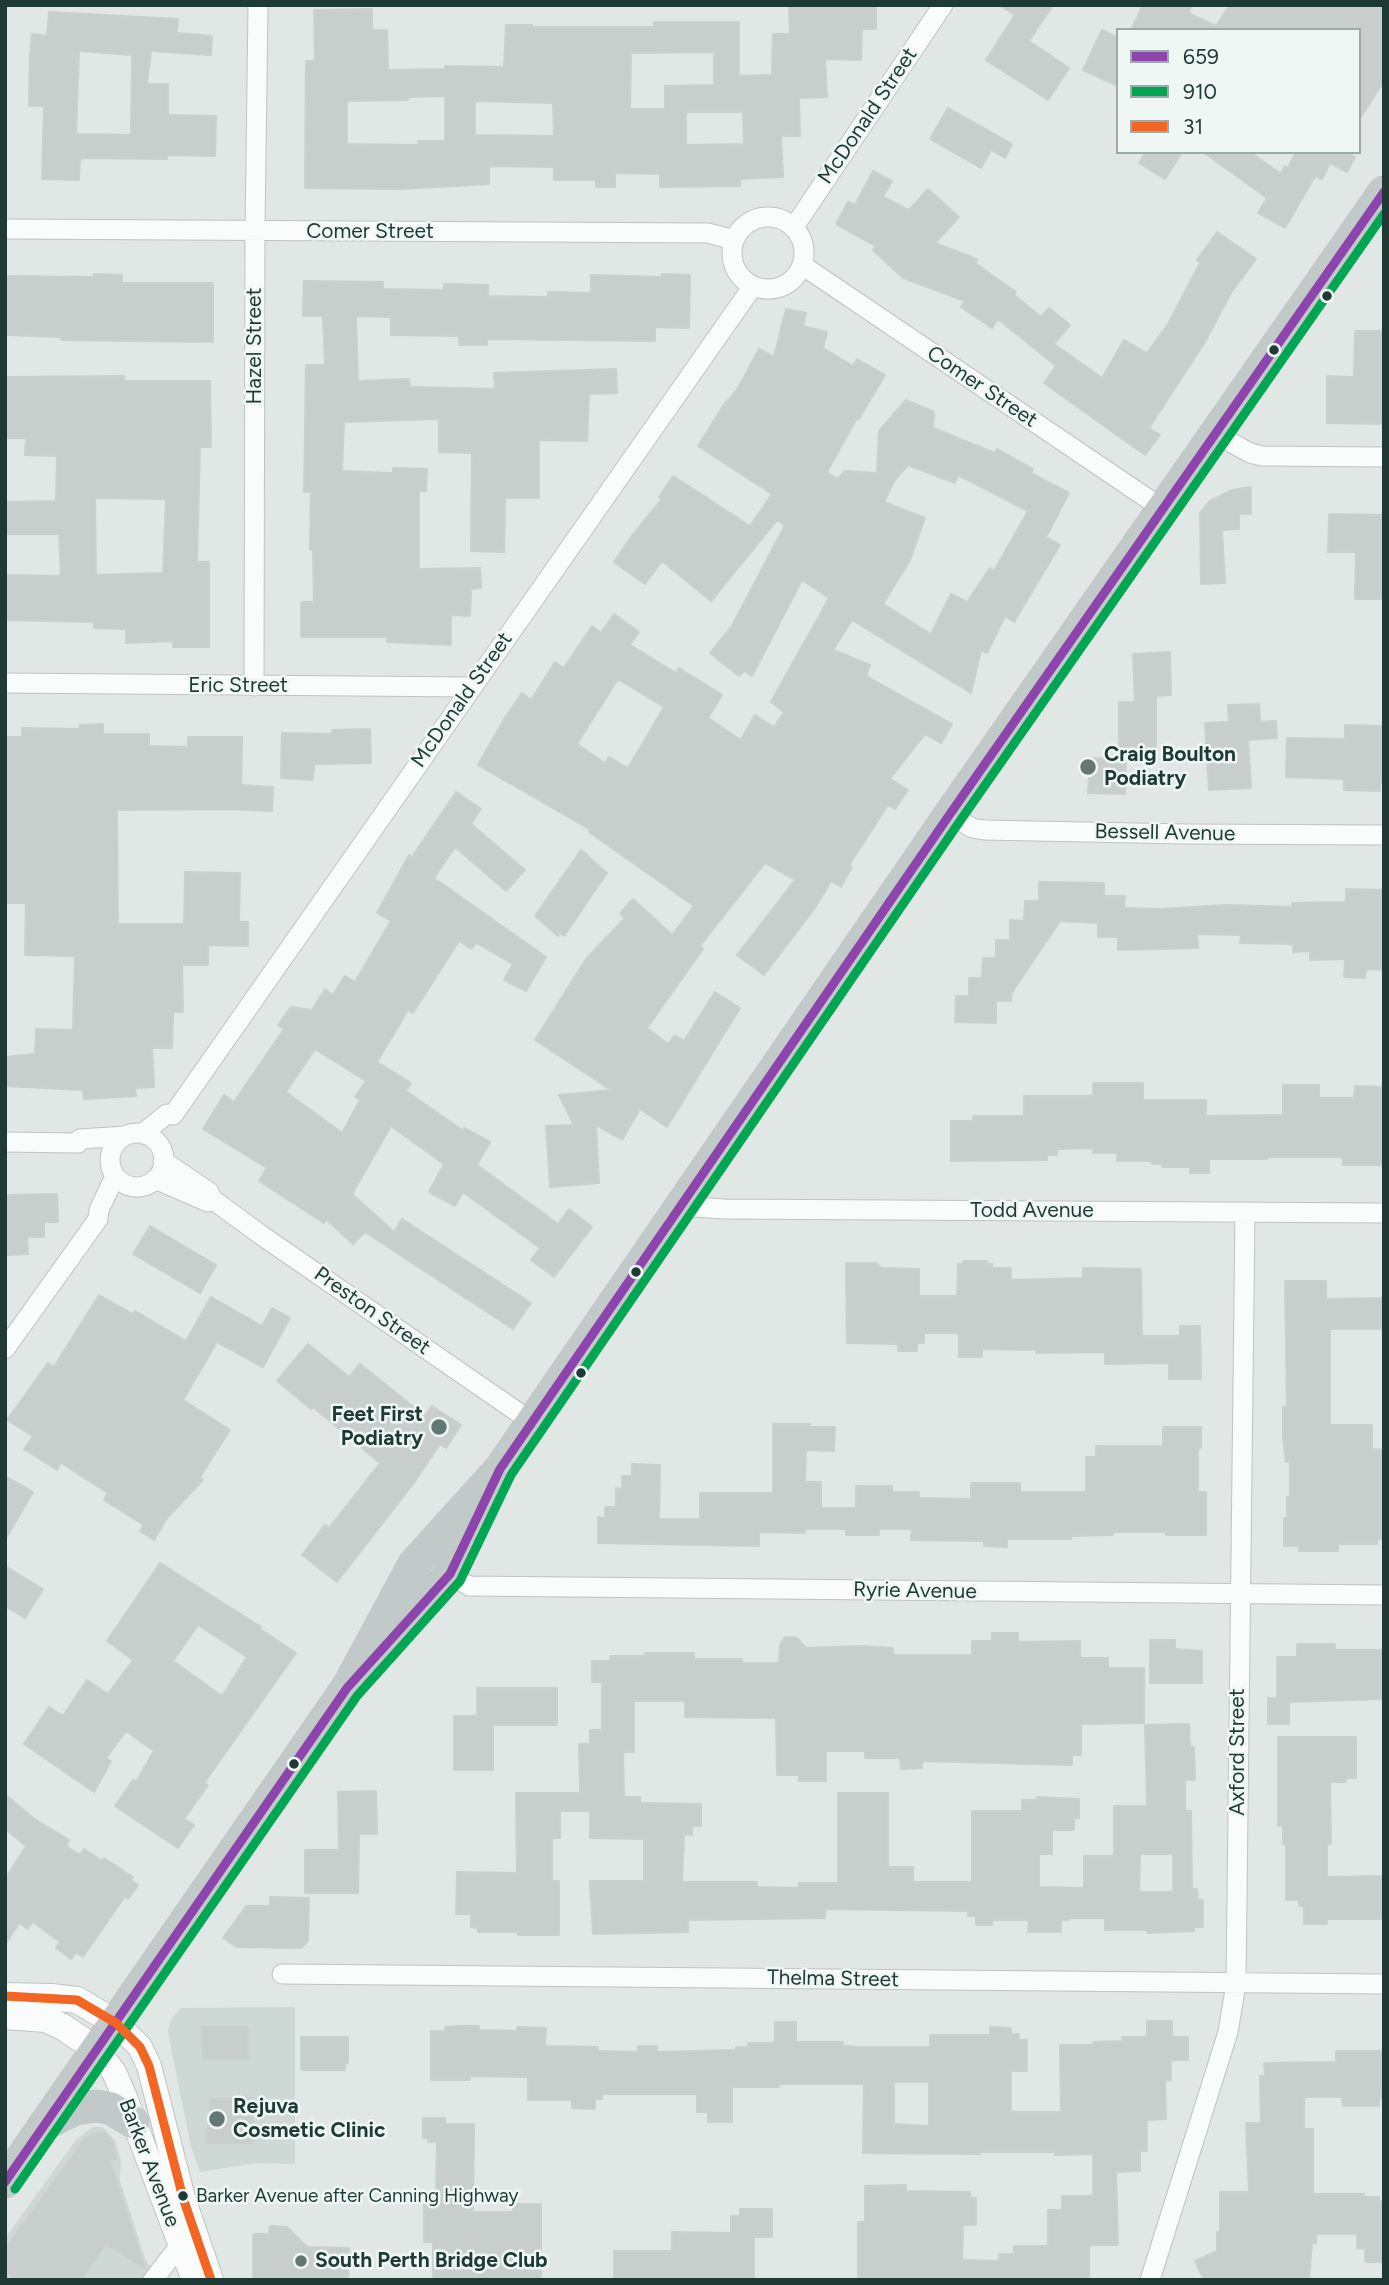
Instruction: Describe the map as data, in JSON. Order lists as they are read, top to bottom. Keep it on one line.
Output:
{"streets":{"street":["McDonald Street","Comer Street","Hazel Street","Eric Street","Bessell Avenue","Todd Avenue","Preston Street","Ryrie Avenue","Axford Street","Thelma Street","Barker Avenue"]},"crossings":[["McDonald Street","Comer Street"],["McDonald Street","Eric Street"],["McDonald Street","Preston Street"],["Comer Street","Hazel Street"],["Hazel Street","Eric Street"],["Todd Avenue","Axford Street"],["Ryrie Avenue","Axford Street"],["Axford Street","Thelma Street"]],"places":["Craig Boulton Podiatry","Feet First Podiatry","Rejuva Cosmetic Clinic","Barker Avenue after Canning Highway","South Perth Bridge Club"],"lines":["transit line 659","transit line 910","transit line 31"],"legend":["659","910","31"]}
